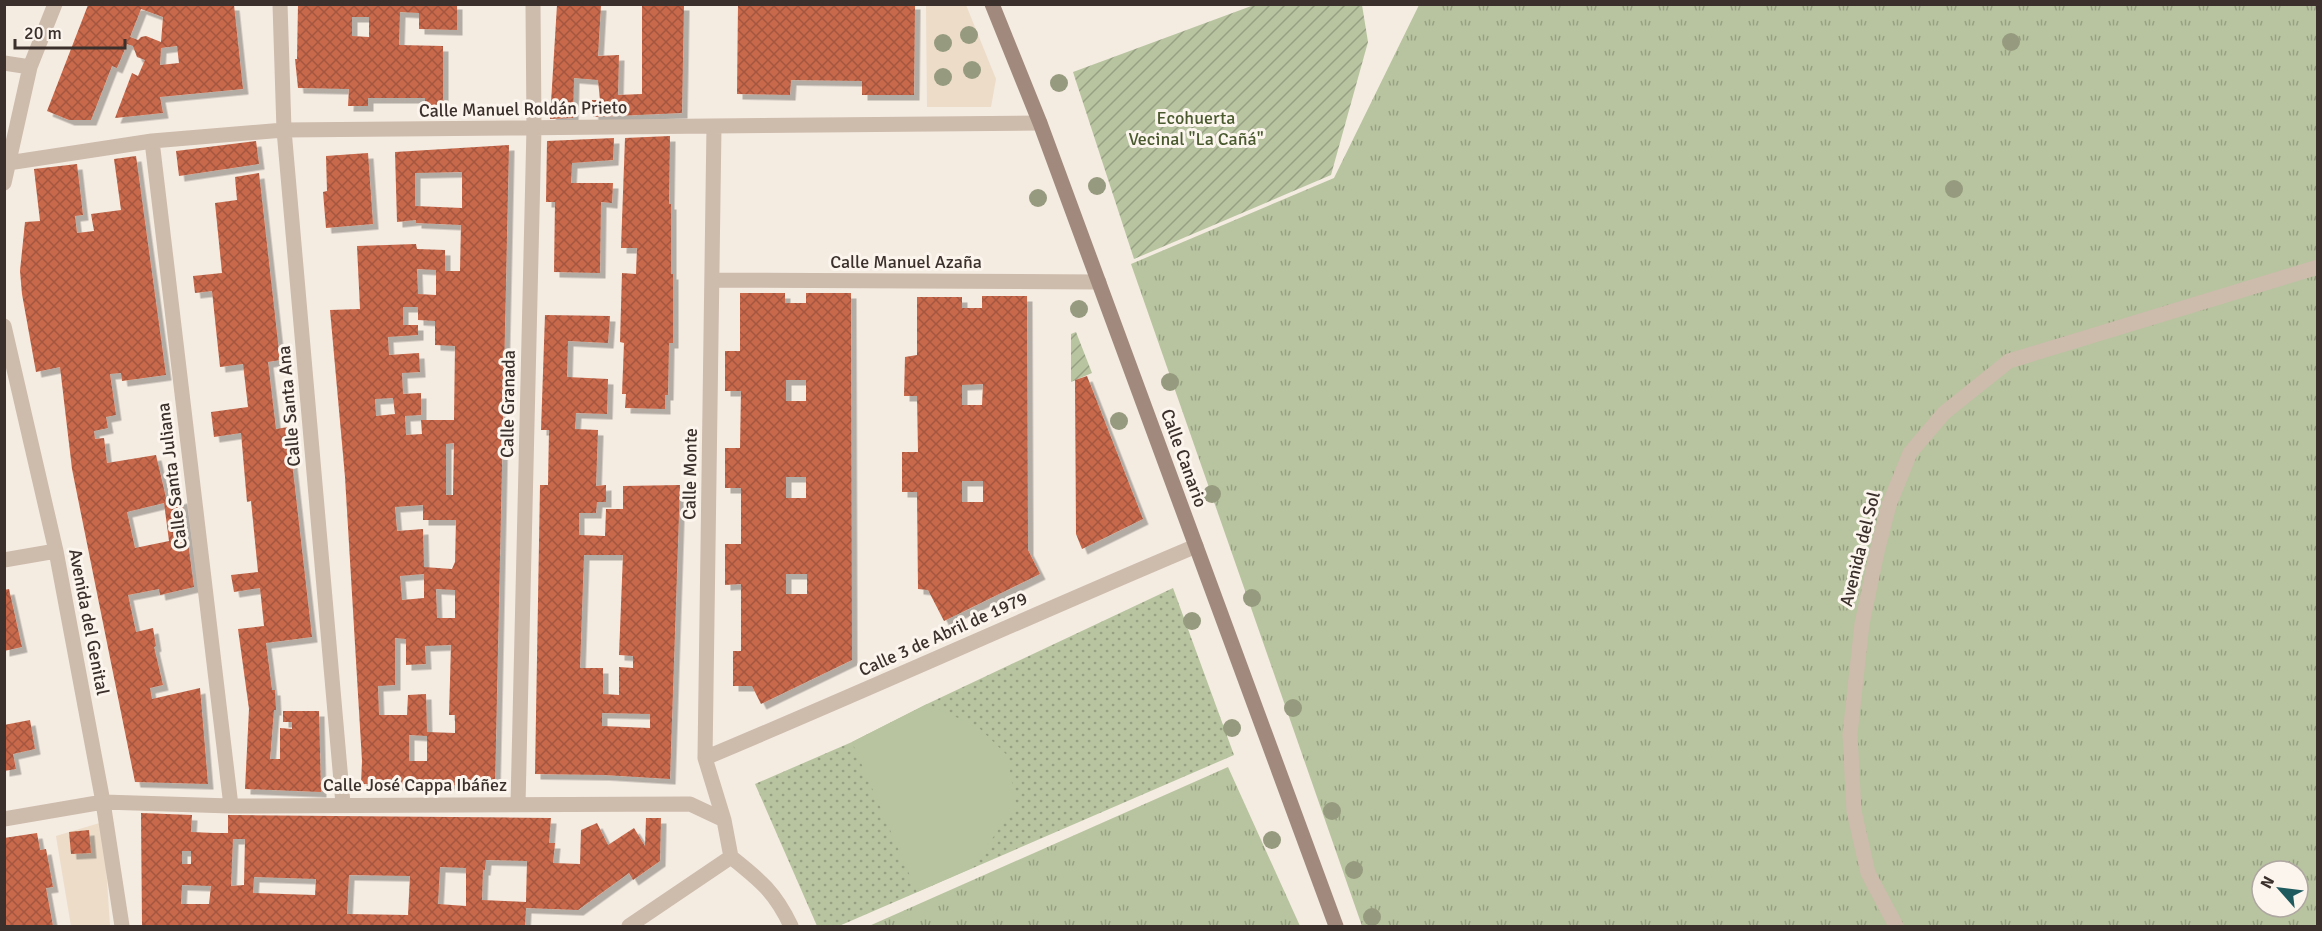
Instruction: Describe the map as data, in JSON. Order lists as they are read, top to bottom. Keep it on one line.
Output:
{"streets":{"street":["Calle Manuel Roldán Prieto","Calle Manuel Azaña","Calle Granada","Calle Santa Ana","Calle Canario","Calle Monte","Calle Santa Juliana","Avenida del Sol","Avenida del Genital","Calle 3 de Abril de 1979","Calle José Cappa Ibáñez"]},"crossings":[["Calle Manuel Roldán Prieto","Calle Granada"],["Calle Manuel Roldán Prieto","Calle Santa Ana"],["Calle Manuel Roldán Prieto","Calle Canario"],["Calle Manuel Roldán Prieto","Calle Monte"],["Calle Manuel Roldán Prieto","Calle Santa Juliana"],["Calle Manuel Azaña","Calle Canario"],["Calle Manuel Azaña","Calle Monte"],["Calle Granada","Calle José Cappa Ibáñez"],["Calle Santa Ana","Calle José Cappa Ibáñez"],["Calle Canario","Calle 3 de Abril de 1979"],["Calle Monte","Calle 3 de Abril de 1979"],["Calle Monte","Calle José Cappa Ibáñez"],["Calle Santa Juliana","Calle José Cappa Ibáñez"],["Avenida del Genital","Calle José Cappa Ibáñez"]],"parks":["Ecohuerta Vecinal \"La Cañá\""],"scale_bar":"20 m","north":"top left"}
